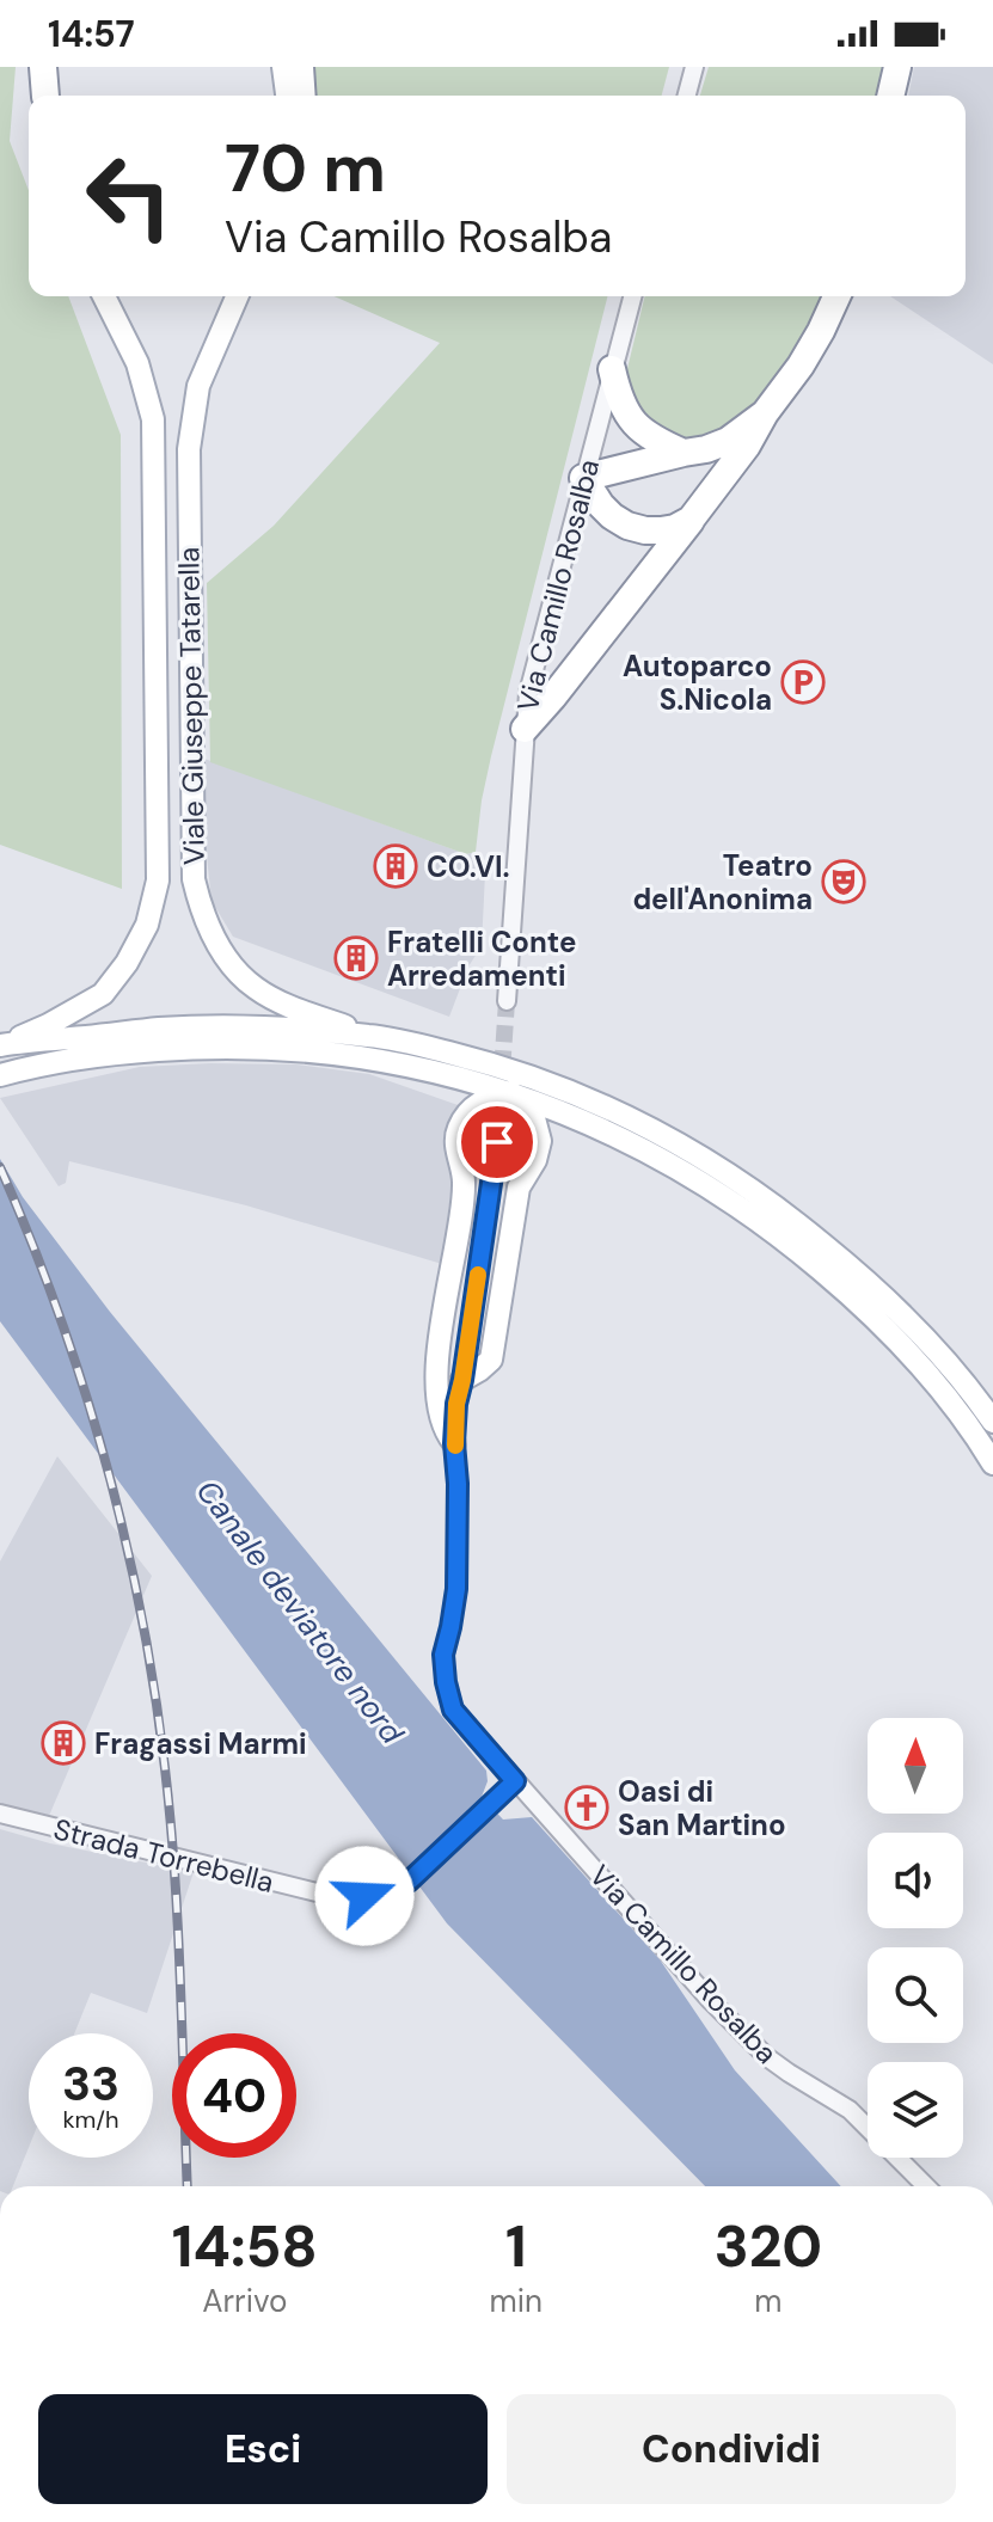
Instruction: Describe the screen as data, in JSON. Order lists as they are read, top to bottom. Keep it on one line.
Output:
{"streets":{"main road":["Viale Giuseppe Tatarella"],"street":["Via Camillo Rosalba","Strada Torrebella"]},"crossings":[["Via Camillo Rosalba","Strada Torrebella"]],"water":["Canale deviatore nord"],"places":{"parking":["Autoparco S.Nicola"],"building":["CO.VI.","Fratelli Conte Arredamenti","Fragassi Marmi"],"theatre":["Teatro dell'Anonima"],"church":["Oasi di San Martino"]},"north":"top","page":{"status":"14:57","turn":["70 m","Via Camillo Rosalba"],"speed":"33 km/h","limit":"40","eta":["14:58","Arrivo","1","min","320","m"],"buttons":["Esci","Condividi"]}}
